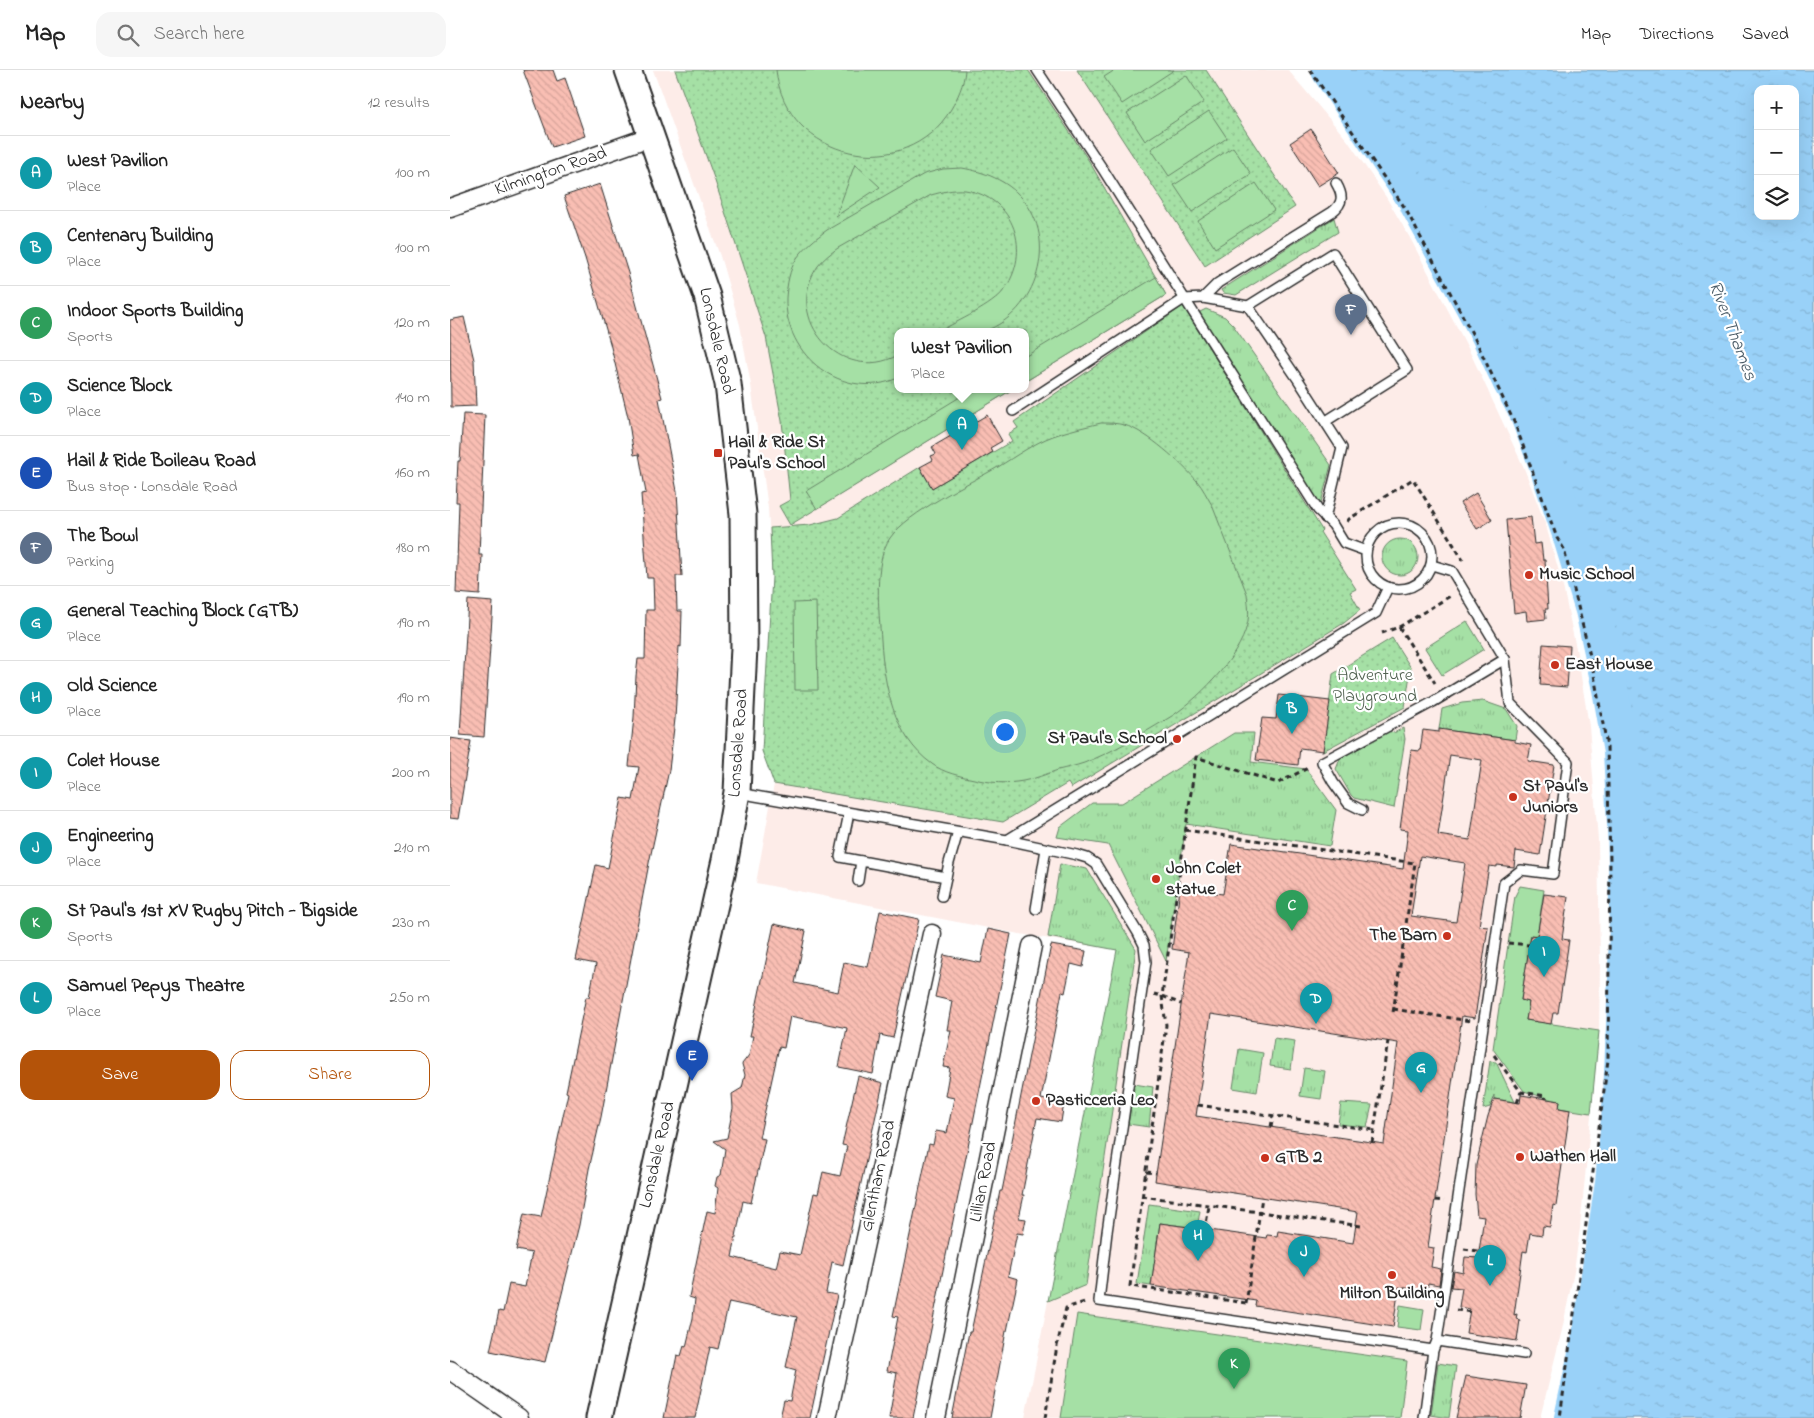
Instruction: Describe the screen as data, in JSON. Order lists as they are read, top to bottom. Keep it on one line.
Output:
{"streets":{"main road":["Lonsdale Road"],"street":["Kilmington Road","Glentham Road","Lillian Road"]},"crossings":[["Kilmington Road","Lonsdale Road"]],"water":["River Thames"],"parks":["Adventure Playground"],"places":{"transit":["Hail & Ride St Paul's School"],"other":["Music School","East House","St Paul's School","St Paul's Juniors","John Colet statue","The Barn","Pasticceria Leo","Wathen Hall","GTB 2","Milton Building"]},"page":{"header":"Map","search":"Search here","nav":["Map","Directions","Saved"],"heading":["Nearby","12 results"],"map_buttons":["+","−"],"list":[{"mark":"A","name":"West Pavilion","note":"Place","value":"100 m"},{"mark":"B","name":"Centenary Building","note":"Place","value":"100 m"},{"mark":"C","name":"Indoor Sports Building","note":"Sports","value":"120 m"},{"mark":"D","name":"Science Block","note":"Place","value":"140 m"},{"mark":"E","name":"Hail & Ride Boileau Road","note":"Bus stop · Lonsdale Road","value":"160 m"},{"mark":"F","name":"The Bowl","note":"Parking","value":"180 m"},{"mark":"G","name":"General Teaching Block (GTB)","note":"Place","value":"190 m"},{"mark":"H","name":"Old Science","note":"Place","value":"190 m"},{"mark":"I","name":"Colet House","note":"Place","value":"200 m"},{"mark":"J","name":"Engineering","note":"Place","value":"210 m"},{"mark":"K","name":"St Paul's 1st XV Rugby Pitch - Bigside","note":"Sports","value":"230 m"},{"mark":"L","name":"Samuel Pepys Theatre","note":"Place","value":"250 m"}],"pins":["F","A","B","C","I","D","E","G","H","J","L","K"],"popup":["West Pavilion","Place"],"buttons":["Save","Share"]}}
